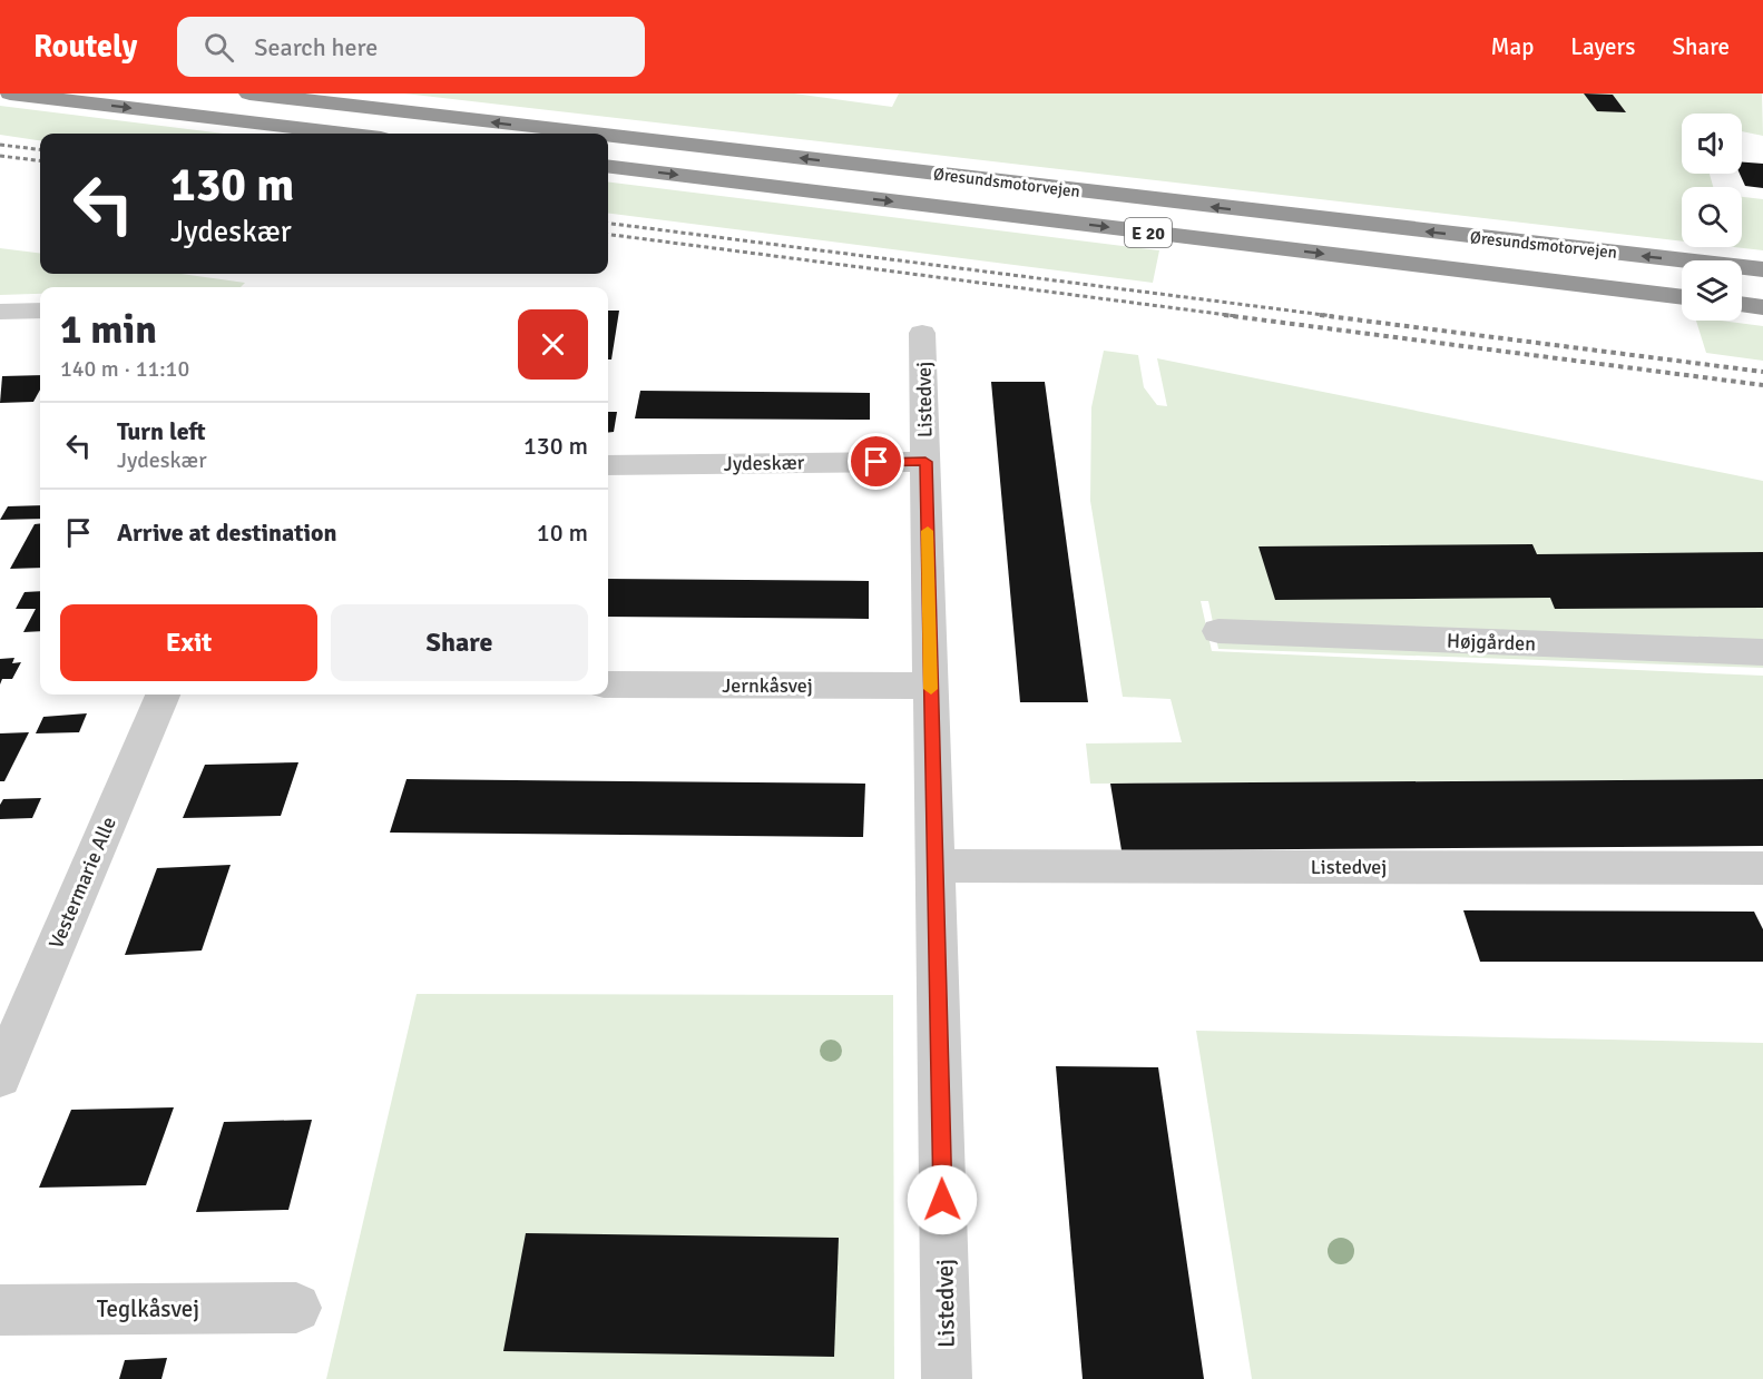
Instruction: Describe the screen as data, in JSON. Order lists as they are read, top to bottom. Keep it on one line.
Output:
{"streets":{"highway":["Øresundsmotorvejen","E 20"],"street":["Listedvej","Jydeskær","Højgården","Jernkåsvej","Vestermarie Alle","Teglkåsvej"]},"crossings":[["Listedvej","Jydeskær"],["Listedvej","Jernkåsvej"]],"page":{"header":"Routely","search":"Search here","nav":["Map","Layers","Share"],"turn":["130 m","Jydeskær"],"heading":["1 min","140 m · 11:10"],"list":[{"name":"Turn left","note":"Jydeskær","value":"130 m"},{"name":"Arrive at destination","value":"10 m"}],"buttons":["Exit","Share"]}}
